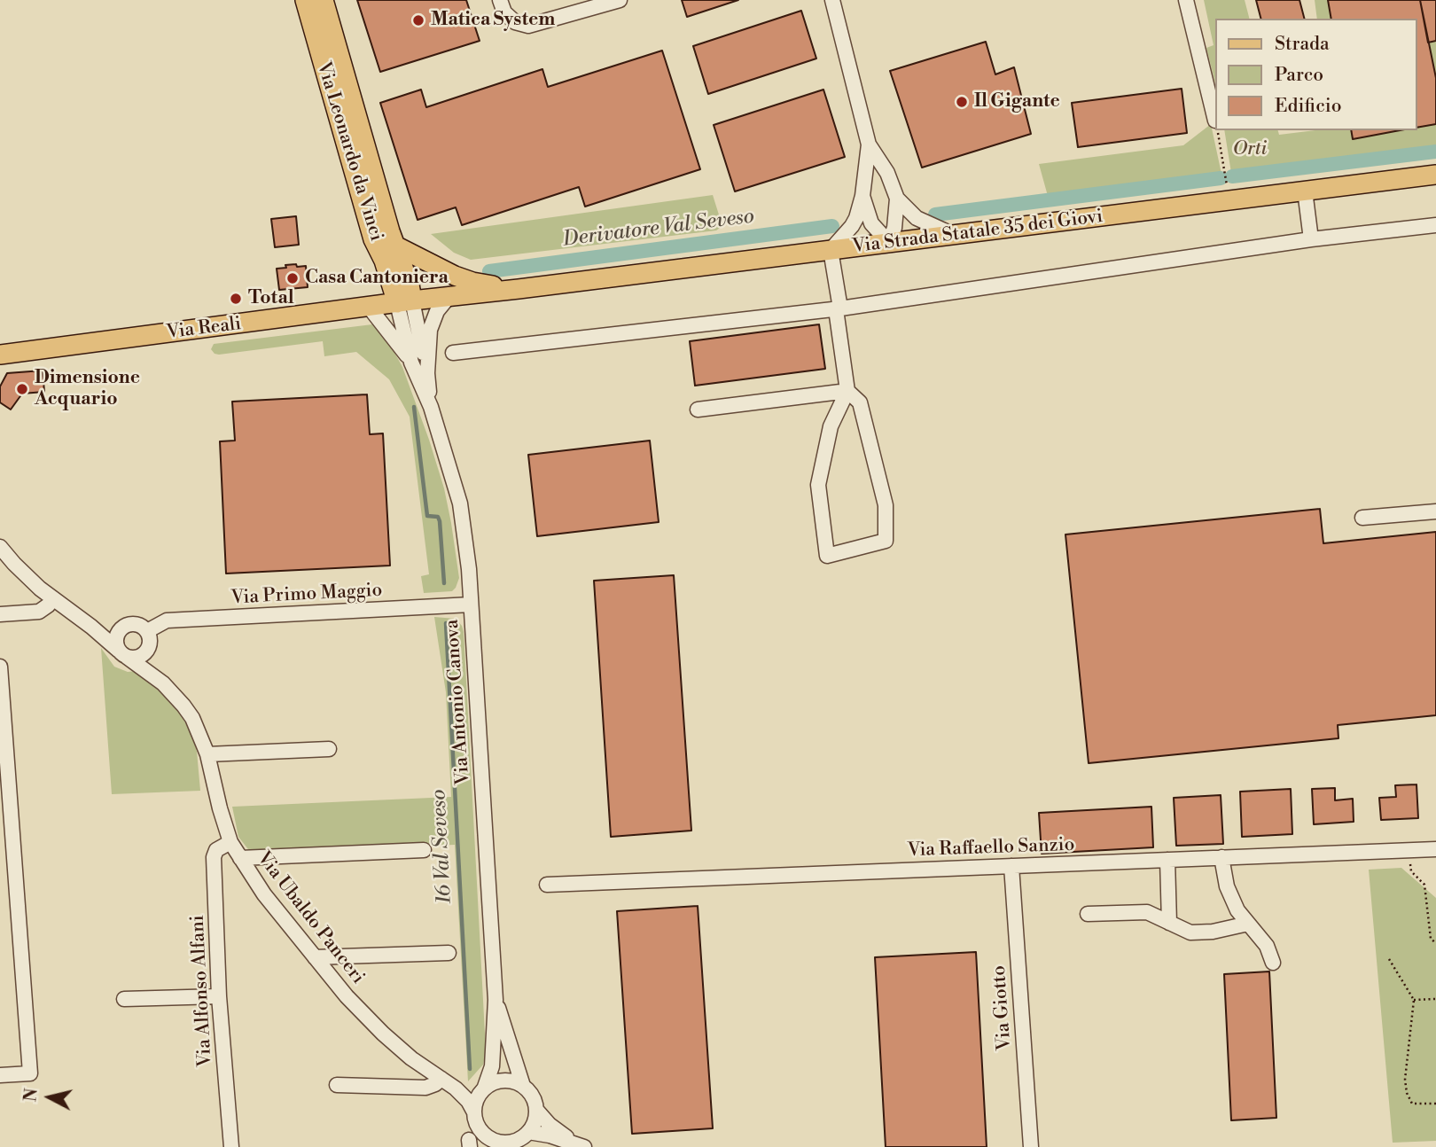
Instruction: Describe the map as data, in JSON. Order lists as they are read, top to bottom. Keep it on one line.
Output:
{"streets":{"main road":["Via Leonardo da Vinci","Via Strada Statale 35 dei Giovi","Via Reali"],"street":["Via Primo Maggio","Via Antonio Canova","Via Raffaello Sanzio","Via Ubaldo Panceri","Via Alfonso Alfani","Via Giotto"]},"crossings":[["Via Leonardo da Vinci","Via Reali"],["Via Leonardo da Vinci","Via Antonio Canova"],["Via Strada Statale 35 dei Giovi","Via Reali"],["Via Reali","Via Antonio Canova"],["Via Primo Maggio","Via Antonio Canova"],["Via Primo Maggio","Via Ubaldo Panceri"],["Via Antonio Canova","Via Ubaldo Panceri"],["Via Raffaello Sanzio","Via Giotto"],["Via Ubaldo Panceri","Via Alfonso Alfani"]],"water":["Derivatore Val Seveso","16 Val Seveso"],"parks":["Orti"],"places":["Matica System","Il Gigante","Casa Cantoniera","Total","Dimensione Acquario"],"legend":["Strada","Parco","Edificio"],"north":"left"}
